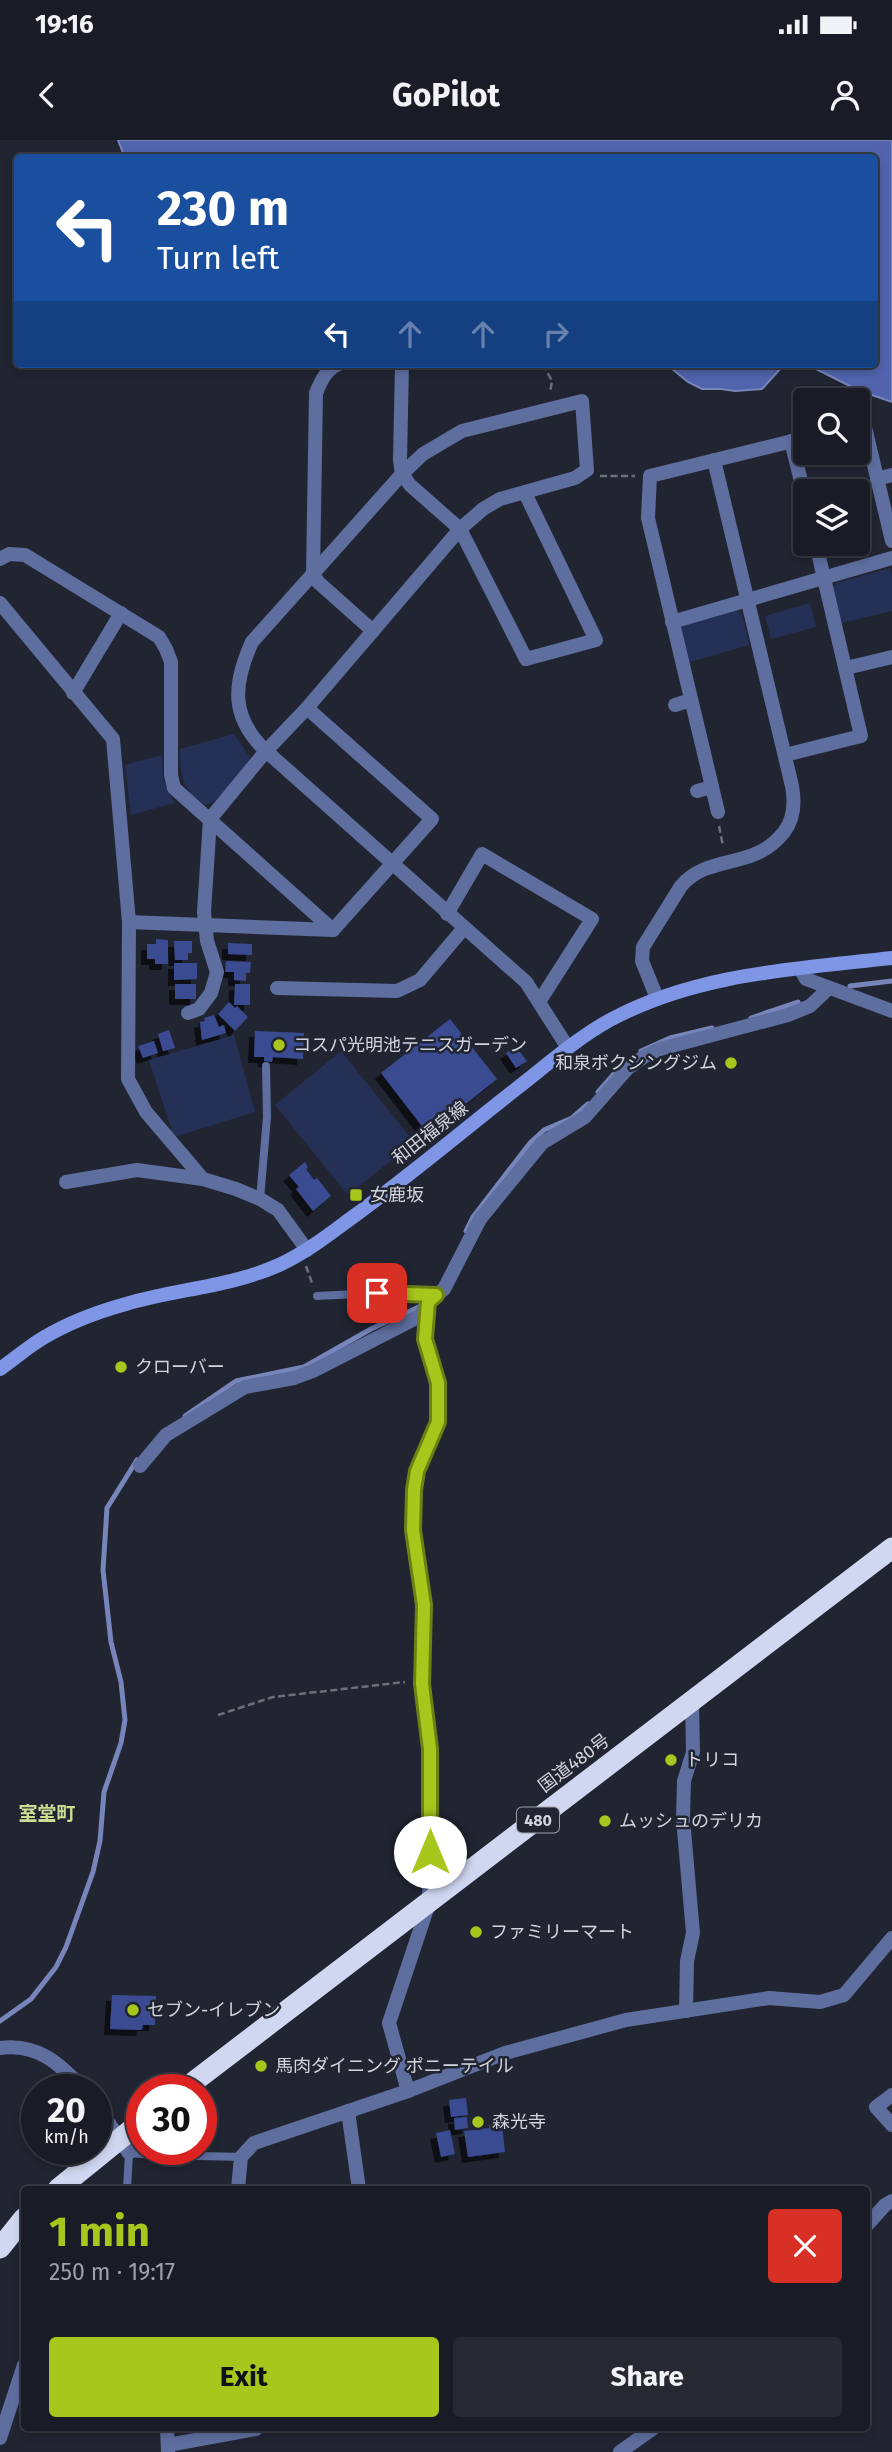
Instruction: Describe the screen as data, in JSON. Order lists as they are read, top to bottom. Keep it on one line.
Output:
{"streets":{"highway":["国道480号","480"],"main road":["和田福泉線"]},"districts":["室堂町"],"places":{"other":["コスパ光明池テニスガーデン","和泉ボクシングジム","クローバー","トリコ","ムッシュのデリカ","ファミリーマート","セブン-イレブン","馬肉ダイニング ポニーテイル","森光寺"],"transit":["女鹿坂"]},"page":{"status":"19:16","header":"GoPilot","turn":["230 m","Turn left"],"speed":"20 km/h","limit":"30","heading":["1 min","250 m · 19:17"],"buttons":["Exit","Share"]}}
